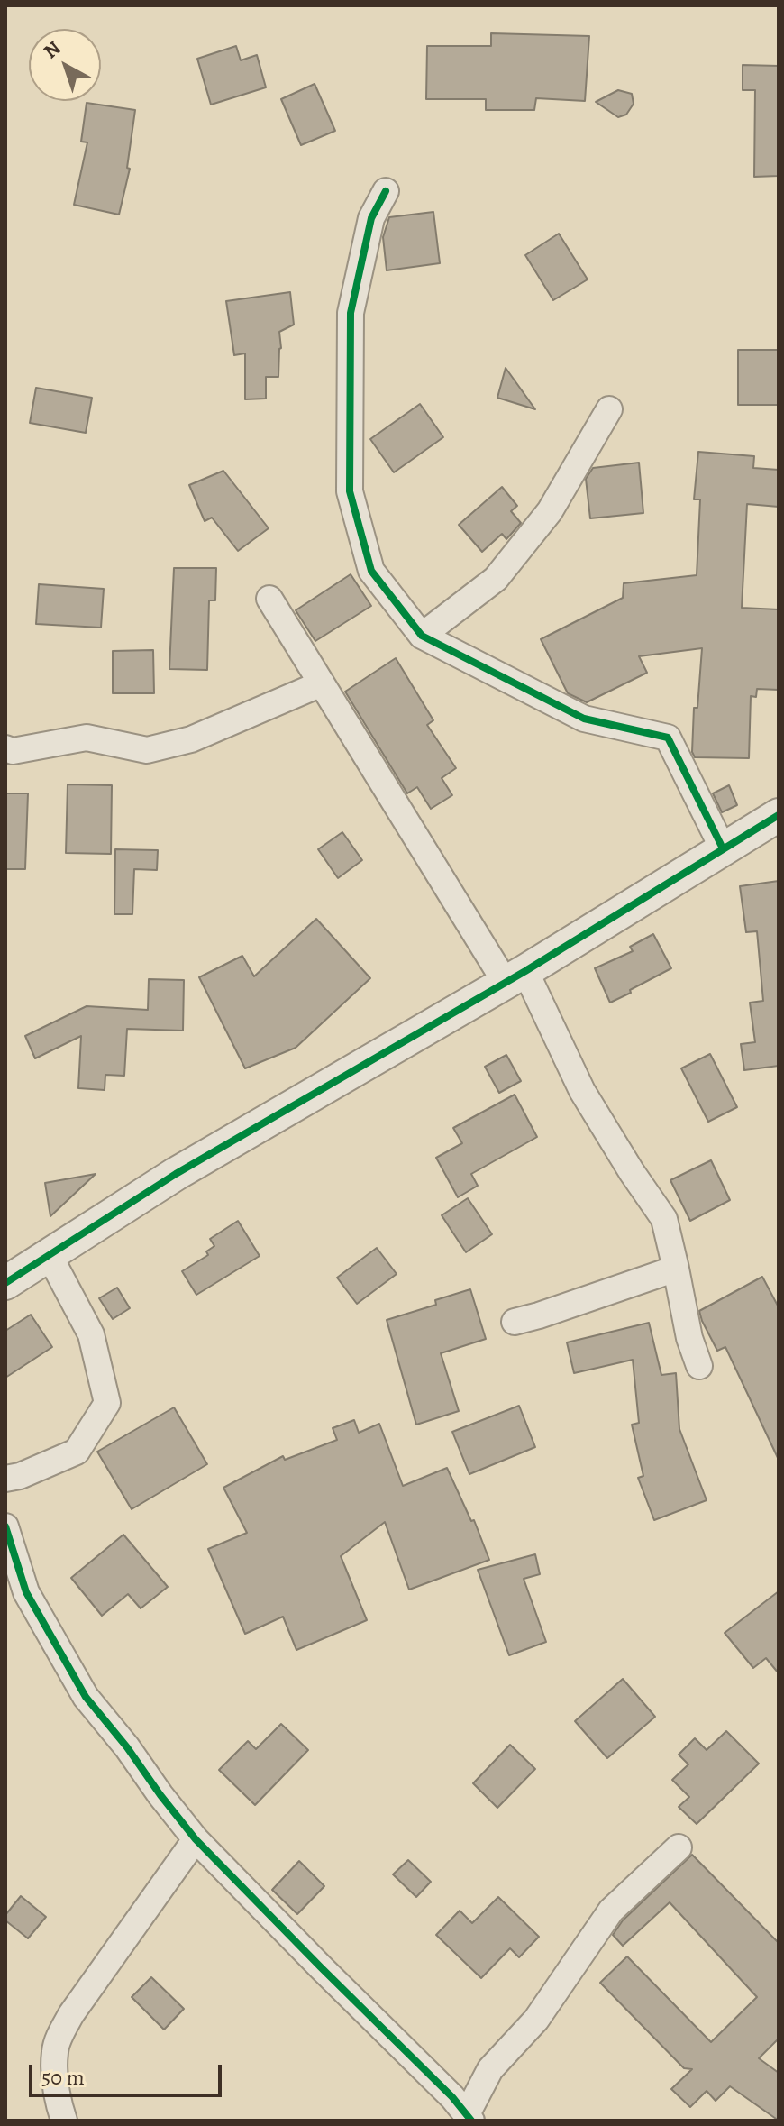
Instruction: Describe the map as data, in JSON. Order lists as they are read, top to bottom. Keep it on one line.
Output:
{"scale_bar":"50 m","north":"top left"}
